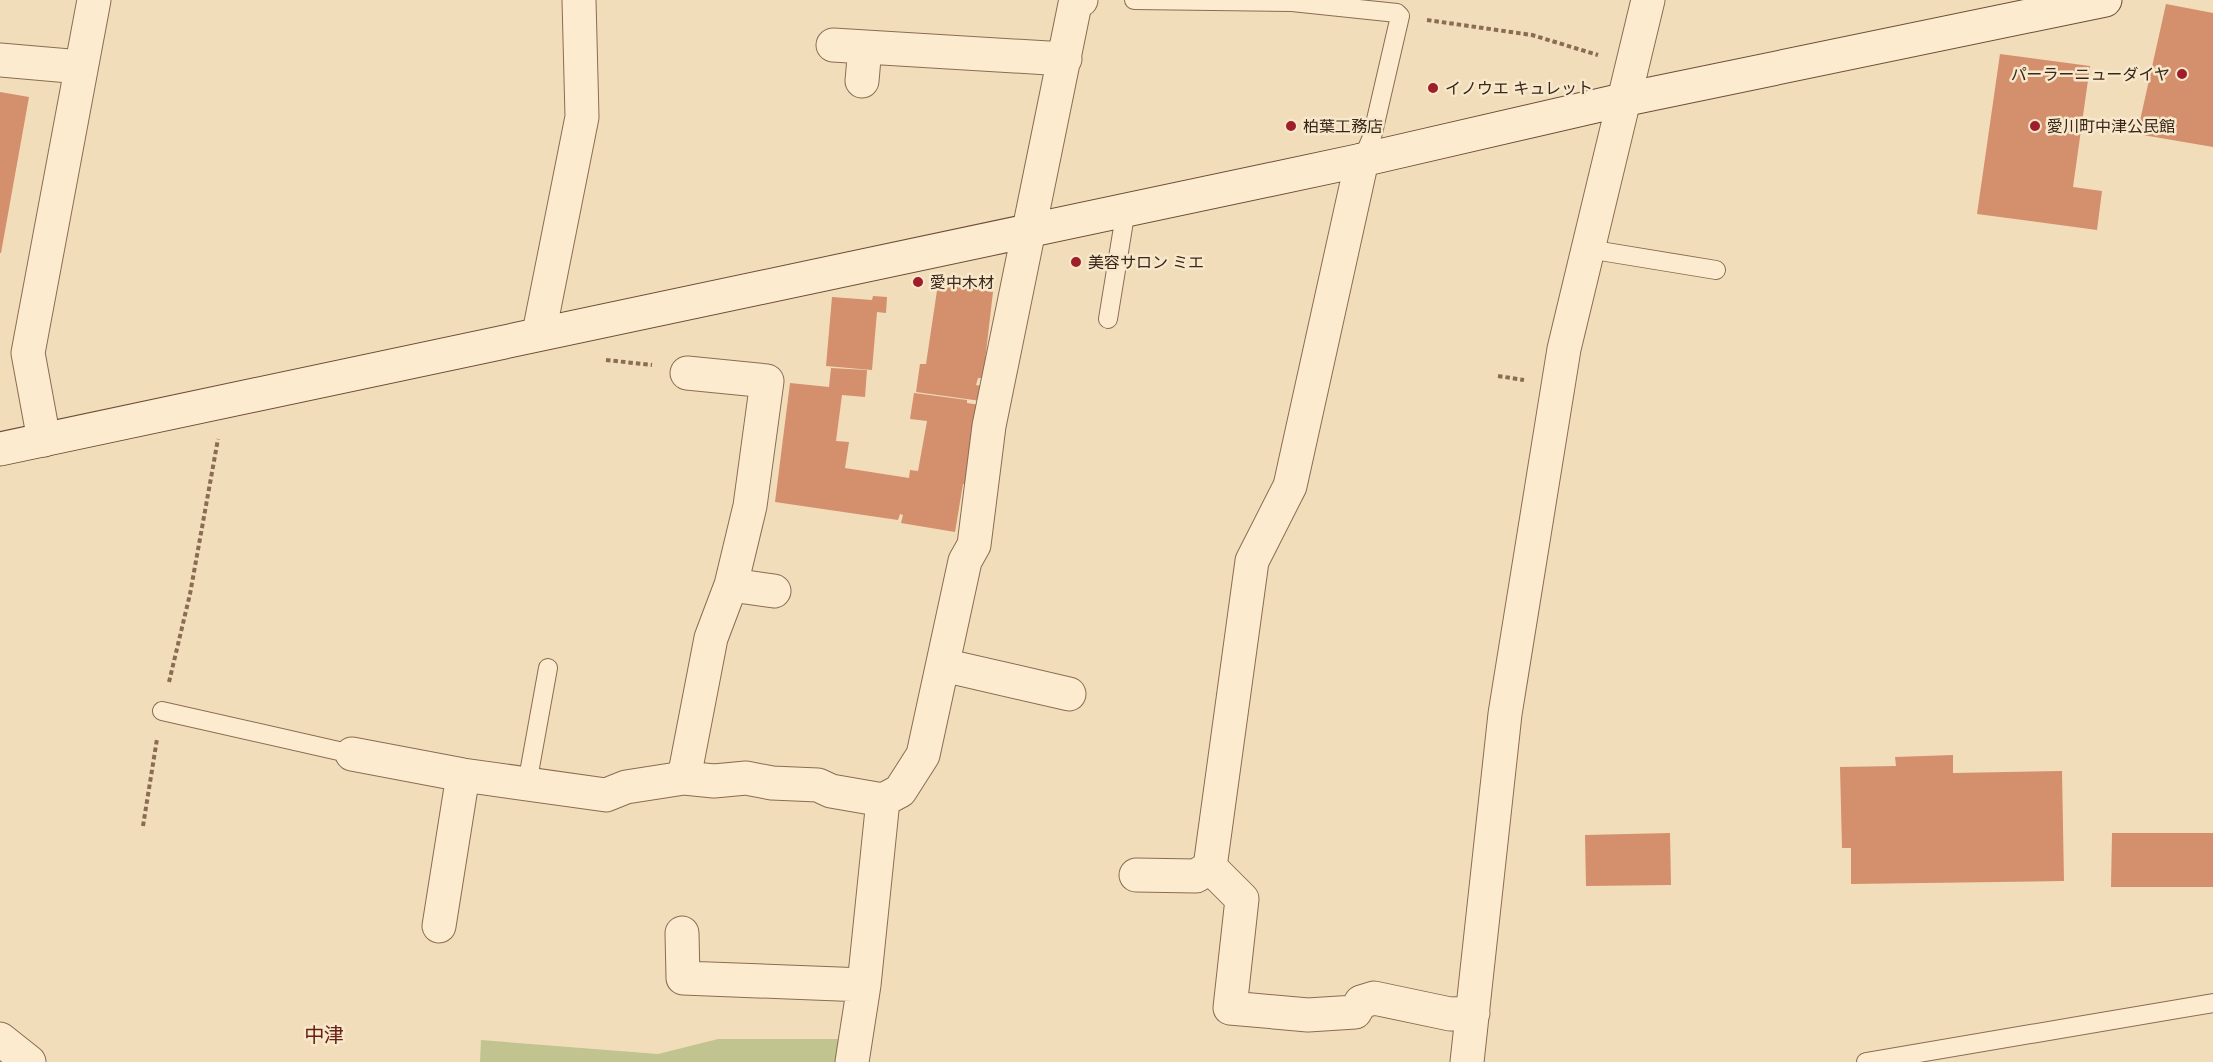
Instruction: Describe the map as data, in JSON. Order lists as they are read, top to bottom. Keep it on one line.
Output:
{"districts":["中津"],"places":["パーラーニューダイヤ","イノウエ キュレット","柏葉工務店","愛川町中津公民館","美容サロン ミエ","愛中木材"]}
